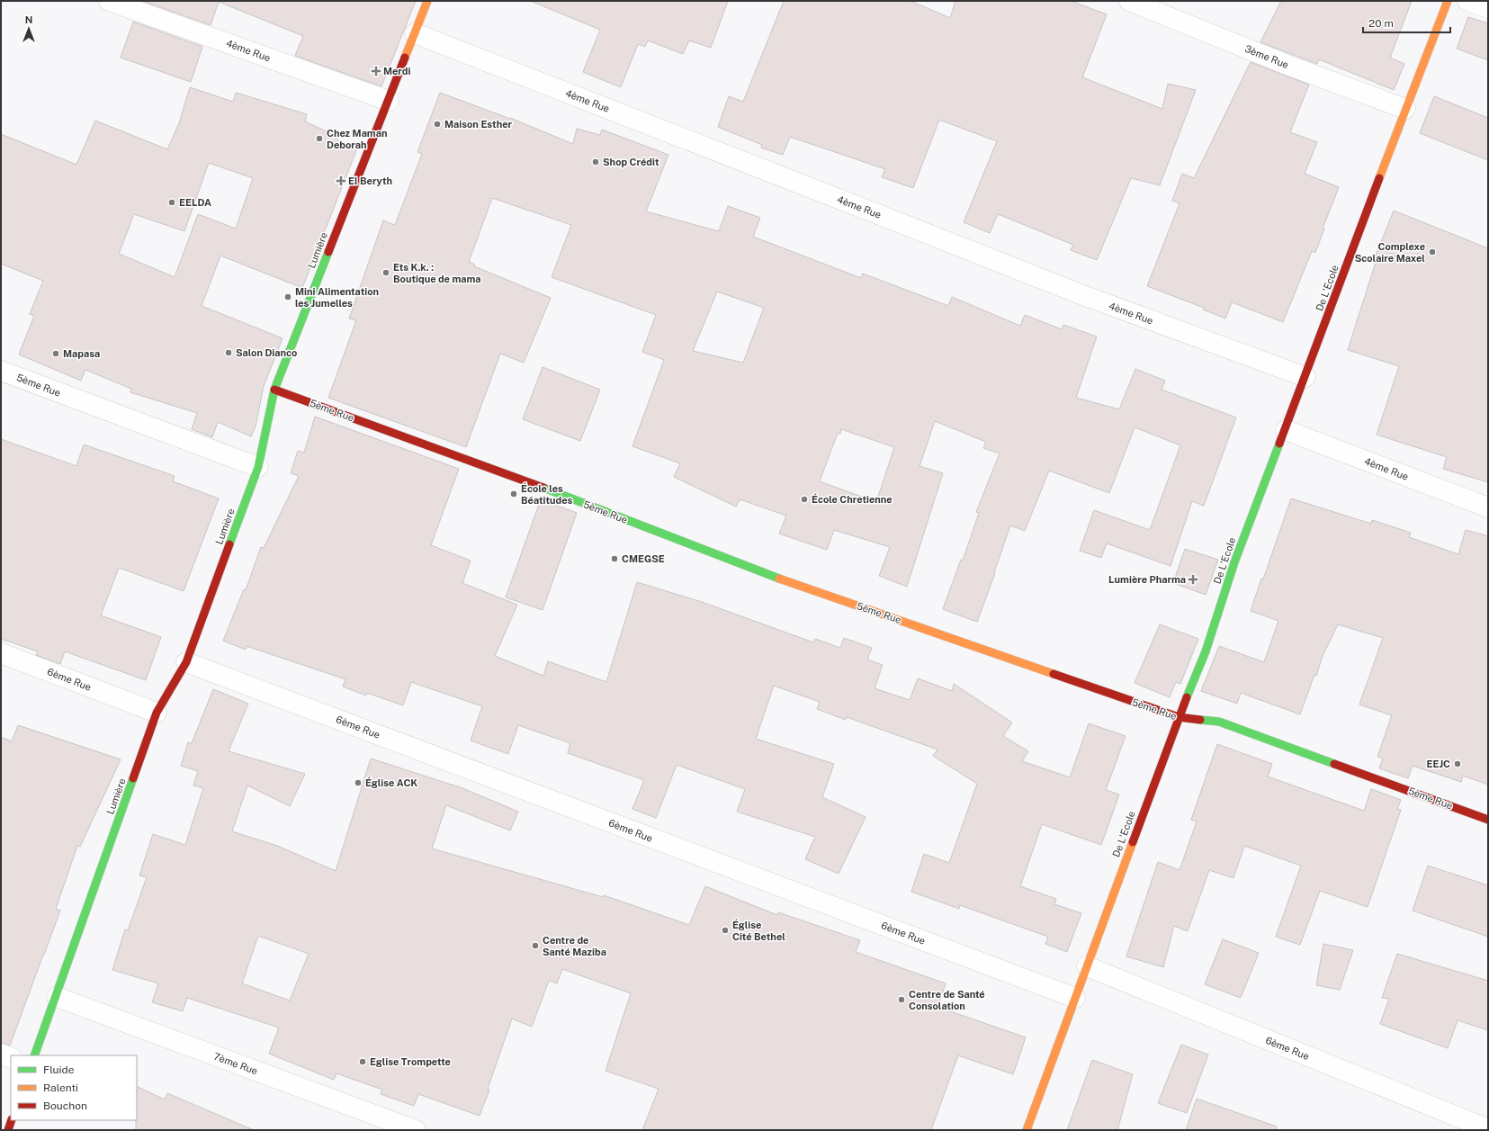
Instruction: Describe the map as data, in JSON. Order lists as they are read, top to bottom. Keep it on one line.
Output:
{"streets":{"street":["4ème Rue","3ème Rue","Lumière","De L'Ecole","5ème Rue","6ème Rue","7ème Rue"]},"crossings":[["4ème Rue","Lumière"],["4ème Rue","De L'Ecole"],["3ème Rue","De L'Ecole"],["Lumière","5ème Rue"],["Lumière","6ème Rue"],["Lumière","7ème Rue"],["De L'Ecole","5ème Rue"],["De L'Ecole","6ème Rue"]],"places":{"health":["Merdi","El Beryth","Lumière Pharma"],"other":["Maison Esther","Chez Maman Deborah","Shop Crédit","EELDA","Complexe Scolaire Maxel","Ets K.k. : Boutique de mama","Mini Alimentation les Jumelles","Salon Dianco","Mapasa","École les Béatitudes","École Chretienne","CMEGSE","EEJC","Église ACK","Église Cité Bethel","Centre de Santé Maziba","Centre de Santé Consolation","Eglise Trompette"]},"legend":["Fluide","Ralenti","Bouchon"],"scale_bar":"20 m","north":"top"}
